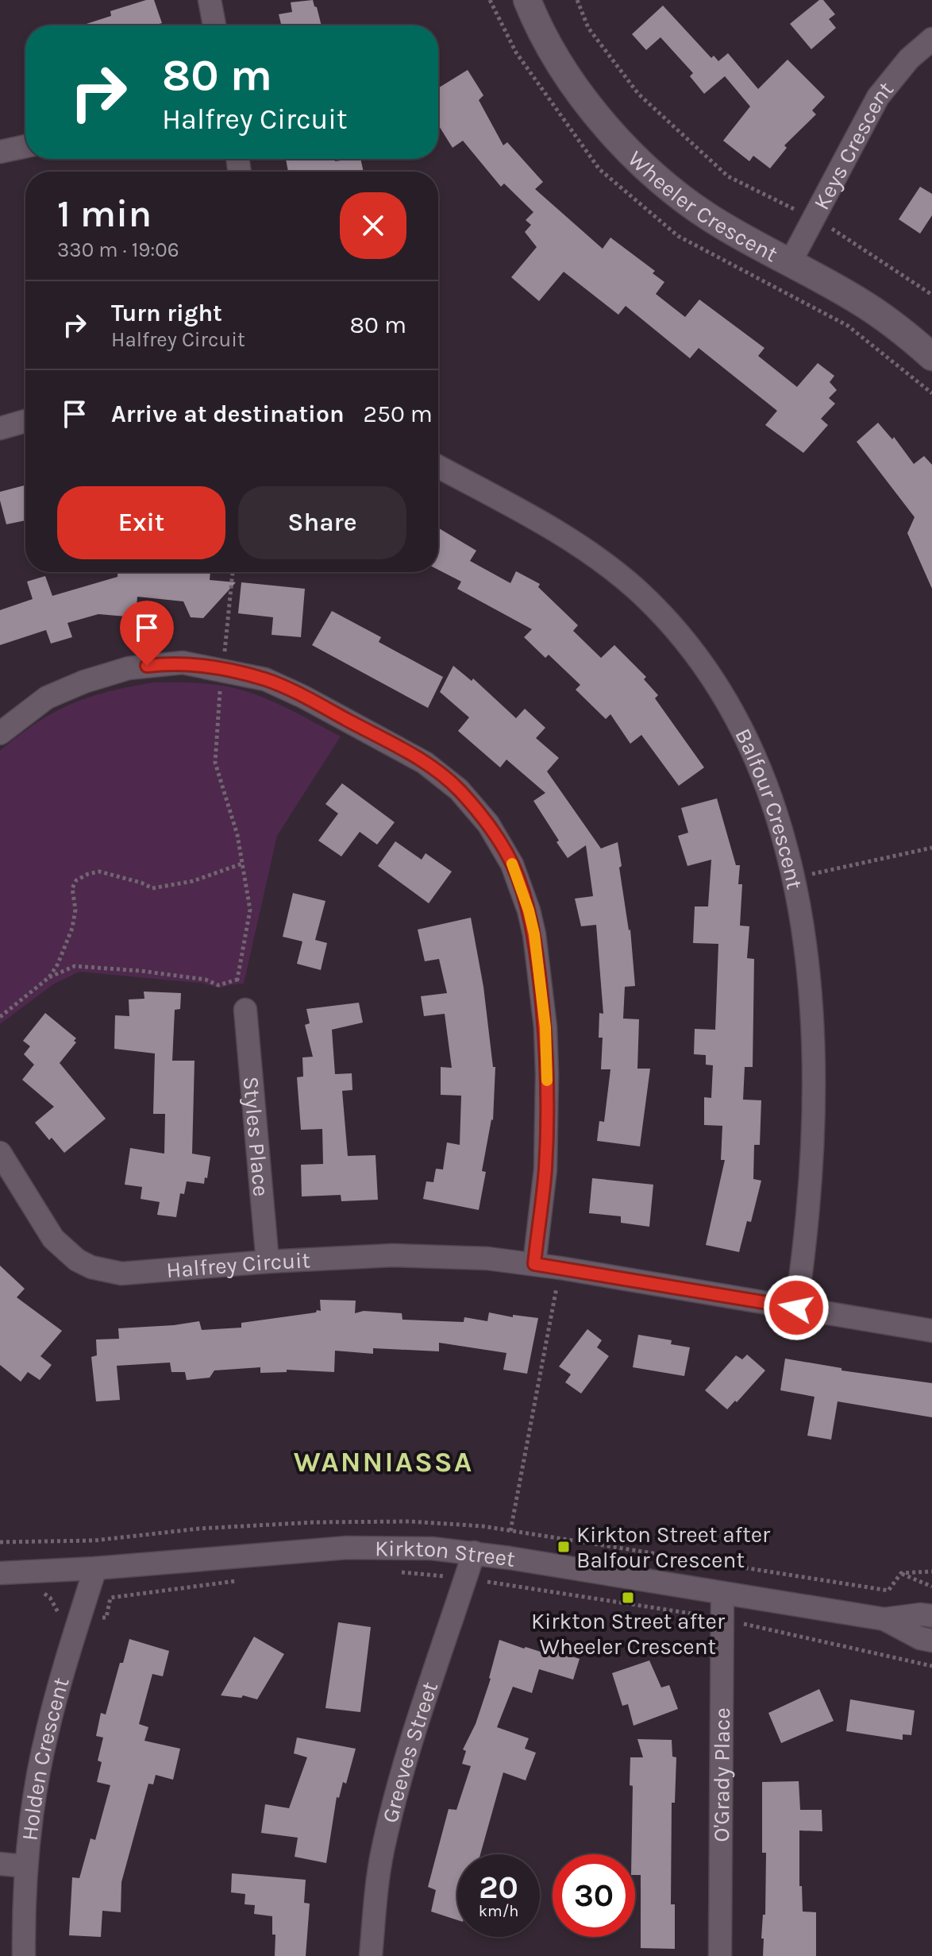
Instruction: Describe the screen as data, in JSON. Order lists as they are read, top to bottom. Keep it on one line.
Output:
{"streets":{"street":["Keys Crescent","Wheeler Crescent","Balfour Crescent","Styles Place","Halfrey Circuit","Kirkton Street","Greeves Street","Holden Crescent","O'Grady Place"]},"crossings":[["Keys Crescent","Wheeler Crescent"],["Balfour Crescent","Halfrey Circuit"],["Styles Place","Halfrey Circuit"],["Kirkton Street","Greeves Street"],["Kirkton Street","Holden Crescent"],["Kirkton Street","O'Grady Place"]],"districts":["WANNIASSA"],"places":{"transit":["Kirkton Street after Balfour Crescent","Kirkton Street after Wheeler Crescent"]},"page":{"turn":["80 m","Halfrey Circuit"],"heading":["1 min","330 m · 19:06"],"list":[{"name":"Turn right","note":"Halfrey Circuit","value":"80 m"},{"name":"Arrive at destination","value":"250 m"}],"buttons":["Exit","Share"],"speed":"20 km/h","limit":"30"}}
